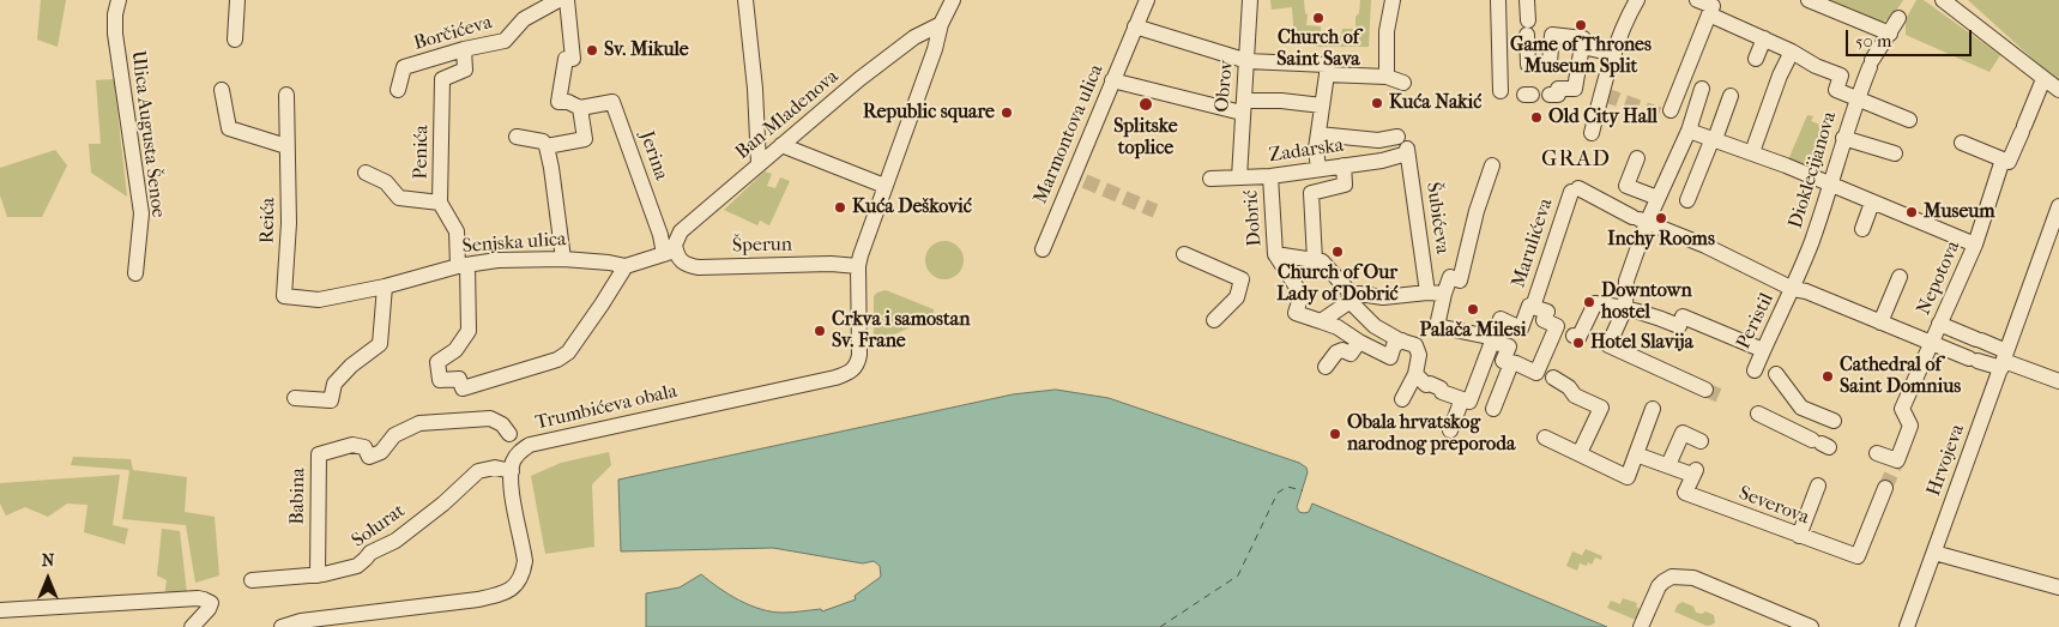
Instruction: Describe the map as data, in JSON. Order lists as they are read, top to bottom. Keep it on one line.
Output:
{"streets":{"street":["Borčićeva","Obrov","Ban Mladenova","Ulica Augusta Šenoe","Marmontova ulica","Zadarska","Penića","Jerina","Dioklecijanova","Dobrić","Šubićeva","Reića","Senjska ulica","Marulićeva","Šperun","Nepotova","Peristil","Trumbićeva obala","Hrvojeva","Babina","Severova","Solurat"]},"crossings":[["Borčićeva","Penića"],["Obrov","Zadarska"],["Ban Mladenova","Jerina"],["Ban Mladenova","Senjska ulica"],["Ban Mladenova","Šperun"],["Zadarska","Dobrić"],["Zadarska","Šubićeva"],["Penića","Senjska ulica"],["Jerina","Senjska ulica"],["Jerina","Šperun"],["Dioklecijanova","Peristil"],["Reića","Senjska ulica"],["Senjska ulica","Šperun"],["Marulićeva","Peristil"],["Šperun","Trumbićeva obala"],["Trumbićeva obala","Solurat"],["Babina","Solurat"]],"districts":["GRAD"],"places":["Church of Saint Sava","Game of Thrones Museum Split","Sv. Mikule","Kuća Nakić","Splitske toplice","Republic square","Old City Hall","Kuća Dešković","Museum","Inchy Rooms","Church of Our Lady of Dobrić","Downtown hostel","Palača Milesi","Crkva i samostan Sv. Frane","Hotel Slavija","Cathedral of Saint Domnius","Obala hrvatskog narodnog preporoda"],"scale_bar":"50 m","north":"top"}
